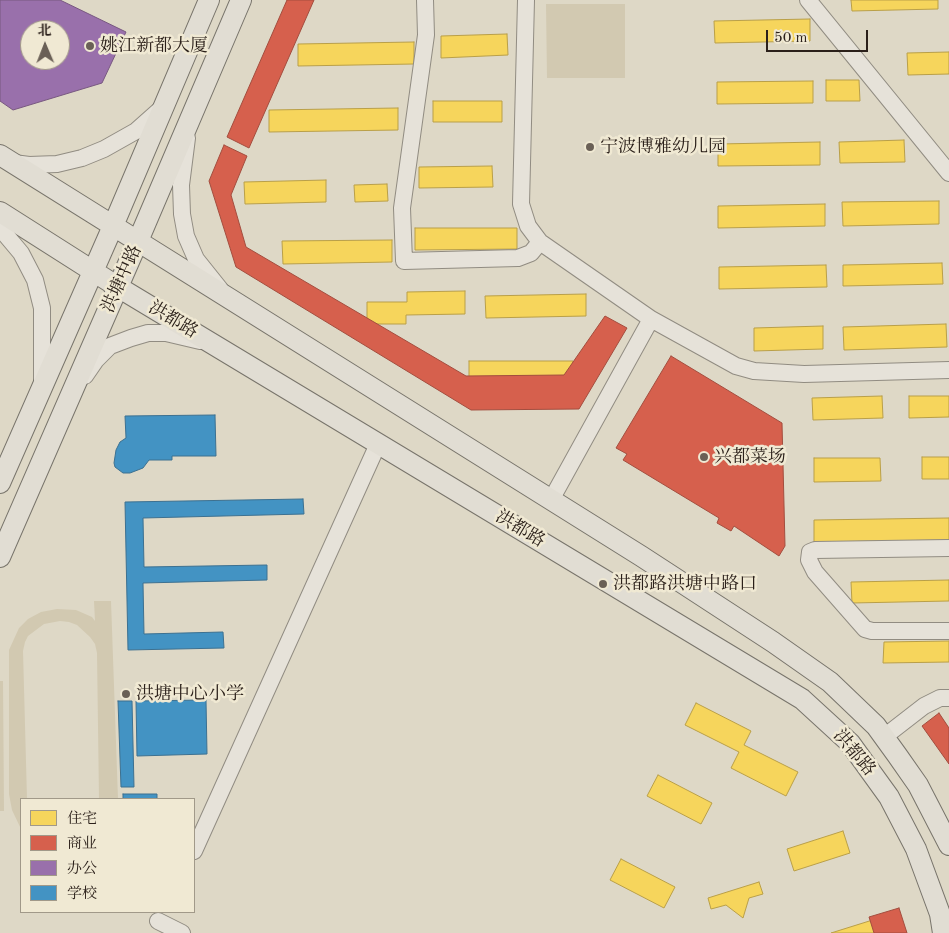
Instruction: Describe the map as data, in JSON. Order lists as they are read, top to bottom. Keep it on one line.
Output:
{"streets":{"main road":["洪塘中路","洪都路"]},"crossings":[["洪塘中路","洪都路"]],"places":["姚江新都大厦","宁波博雅幼儿园","兴都菜场","洪都路洪塘中路口","洪塘中心小学"],"legend":["住宅","商业","办公","学校"],"scale_bar":"50 m","north":"top"}
